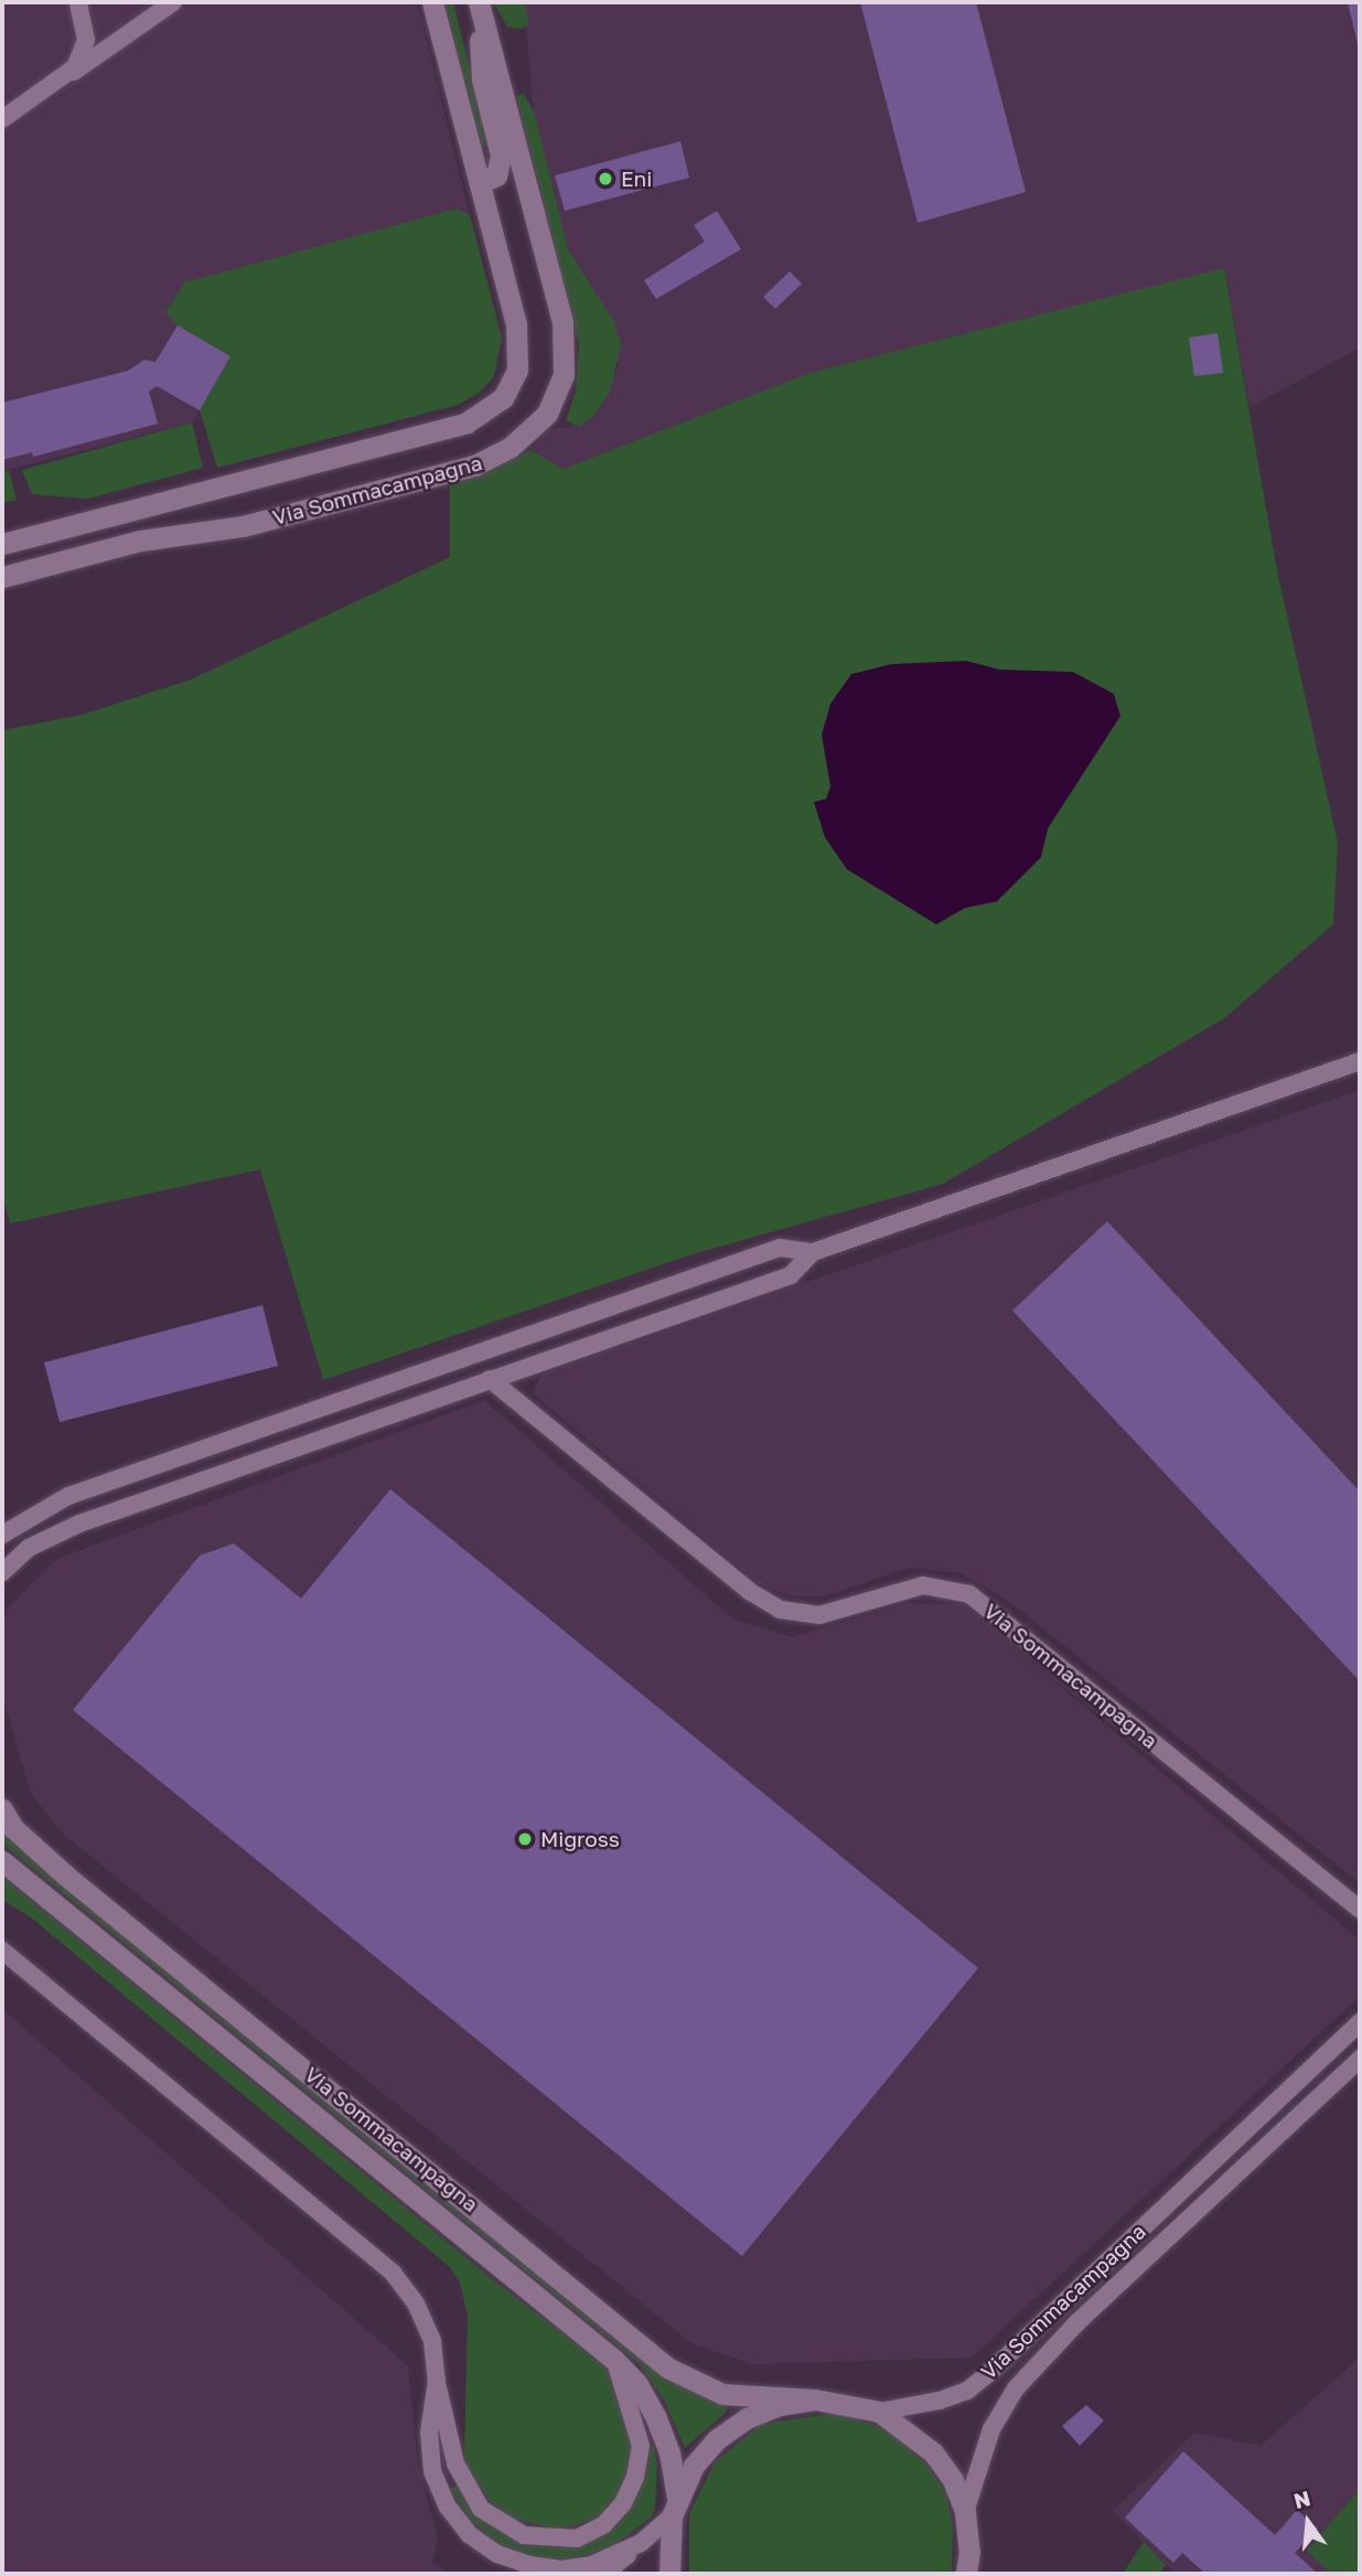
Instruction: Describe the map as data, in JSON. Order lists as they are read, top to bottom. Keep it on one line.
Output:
{"streets":{"street":["Via Sommacampagna"]},"places":["Eni","Migross"],"north":"top"}
